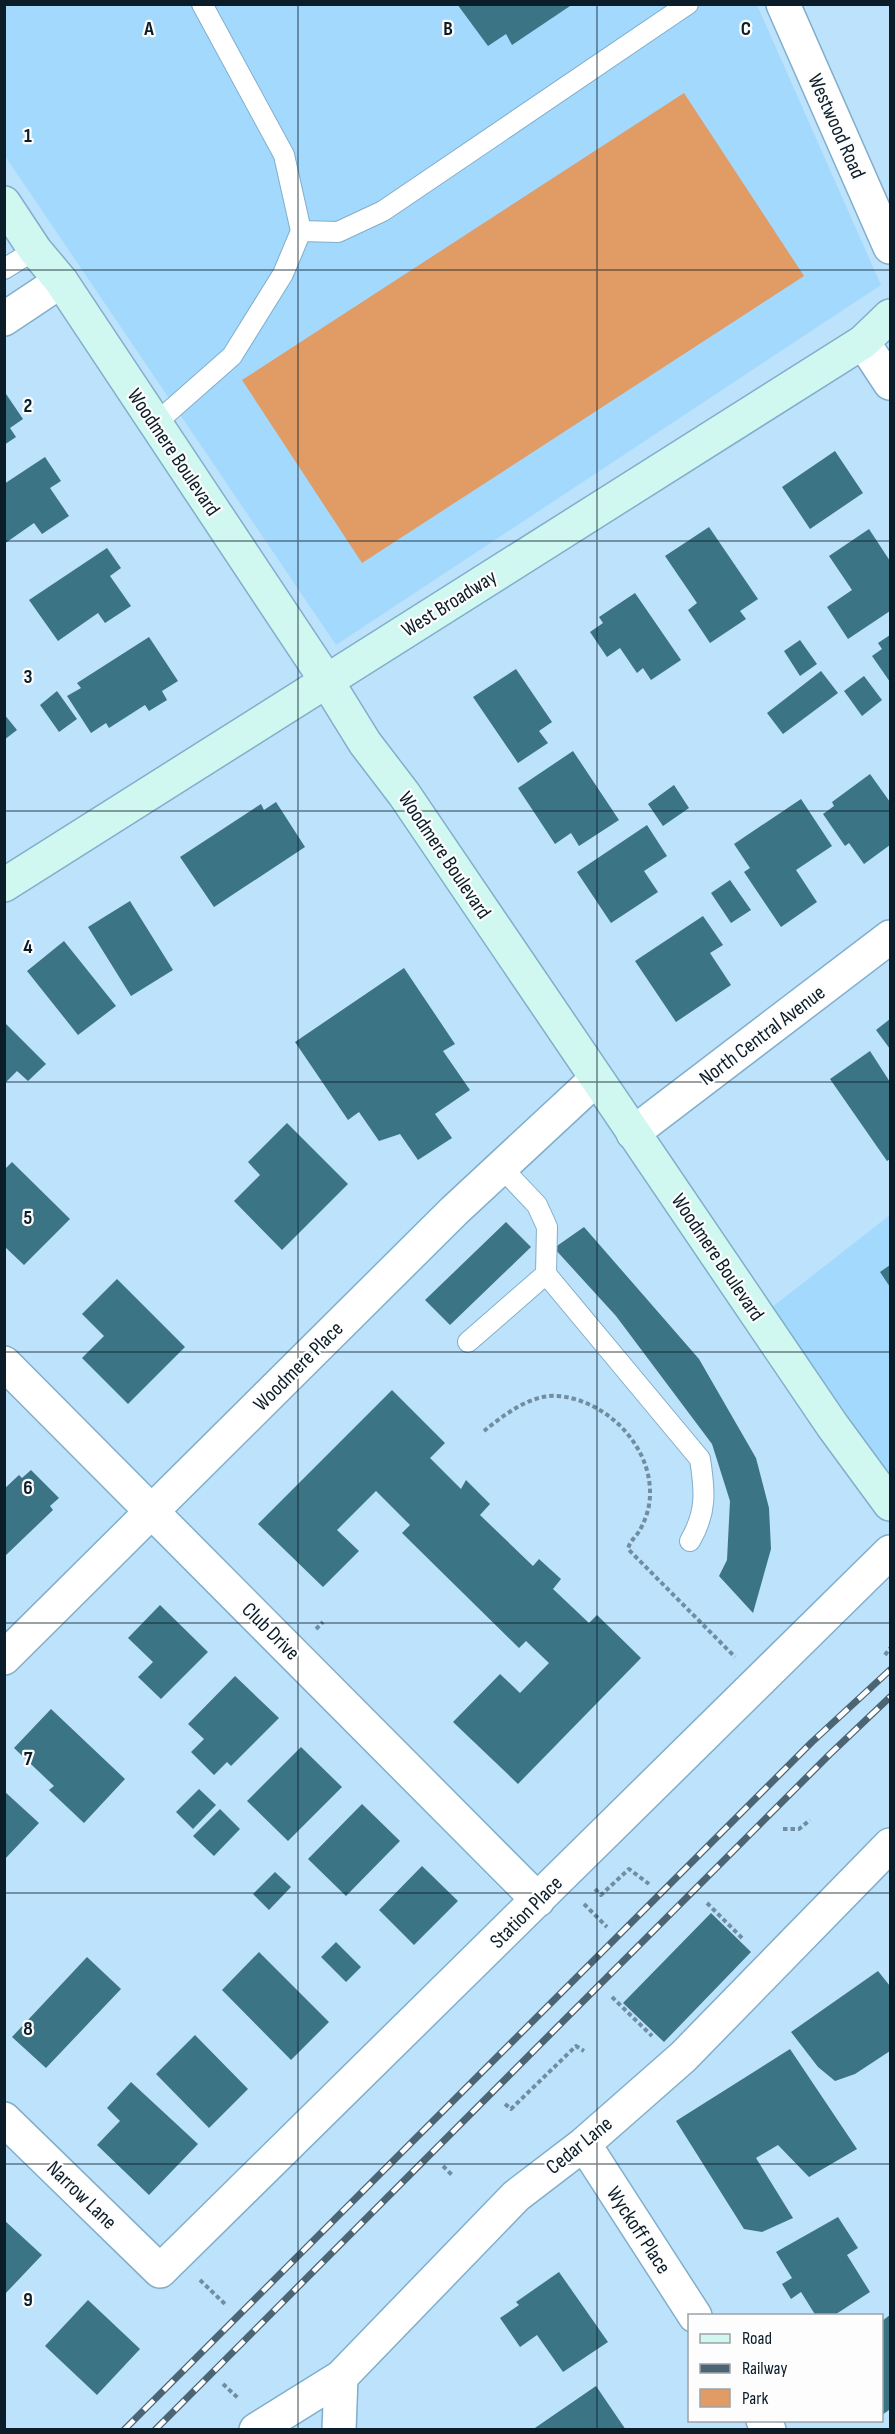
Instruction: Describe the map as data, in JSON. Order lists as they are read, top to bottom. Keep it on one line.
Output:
{"streets":{"street":["Westwood Road","Woodmere Boulevard","West Broadway","North Central Avenue","Woodmere Place","Club Drive","Station Place","Cedar Lane","Narrow Lane","Wyckoff Place"]},"crossings":[["Woodmere Boulevard","West Broadway"],["Woodmere Boulevard","North Central Avenue"],["Woodmere Boulevard","Woodmere Place"],["Woodmere Place","Club Drive"],["Club Drive","Station Place"],["Station Place","Narrow Lane"],["Cedar Lane","Wyckoff Place"]],"legend":["Road","Railway","Park"],"grid":{"columns":["A","B","C"],"rows":["1","2","3","4","5","6","7","8","9"]}}
